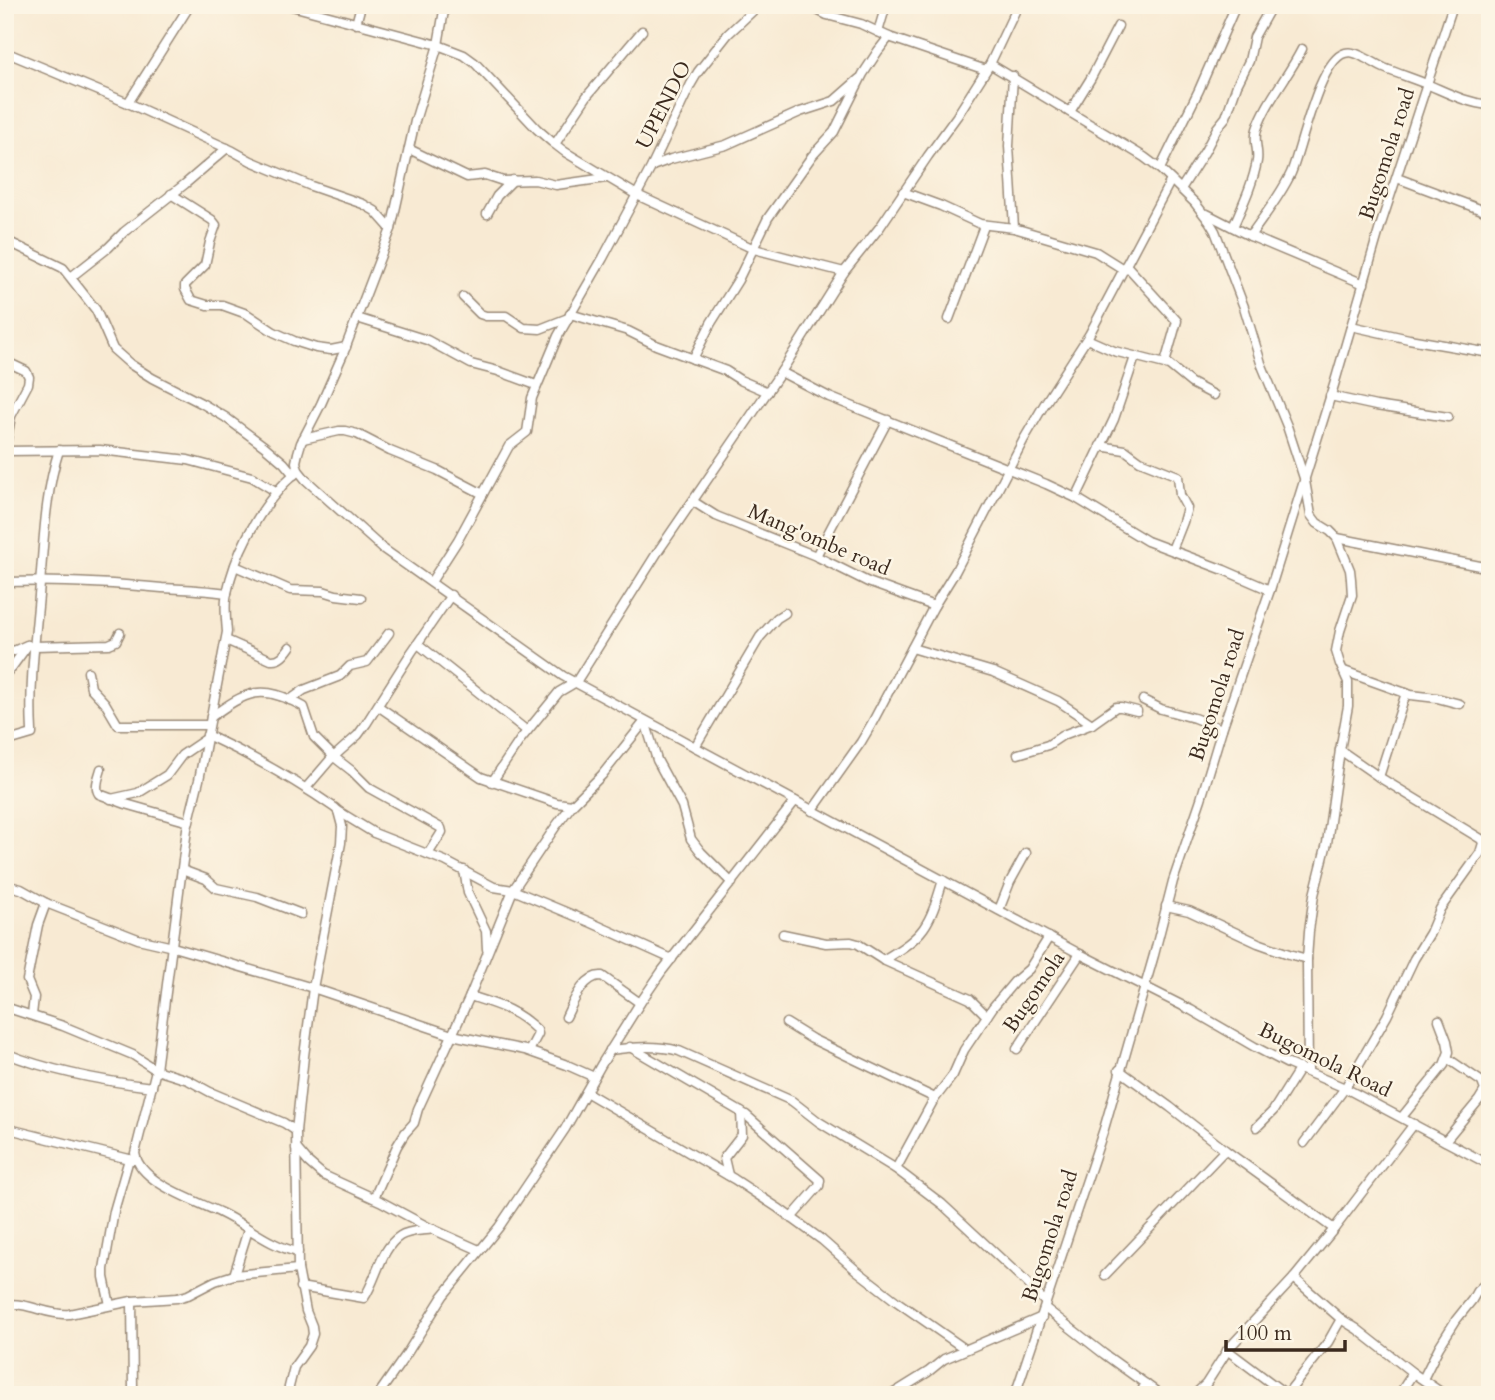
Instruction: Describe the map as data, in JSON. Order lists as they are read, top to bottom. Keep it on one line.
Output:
{"streets":{"street":["UPENDO","Bugomola road","Mang'ombe road","Bugomola","Bugomola Road"]},"crossings":[["UPENDO","Bugomola Road"],["Bugomola road","Bugomola Road"],["Bugomola","Bugomola Road"]],"scale_bar":"100 m"}
